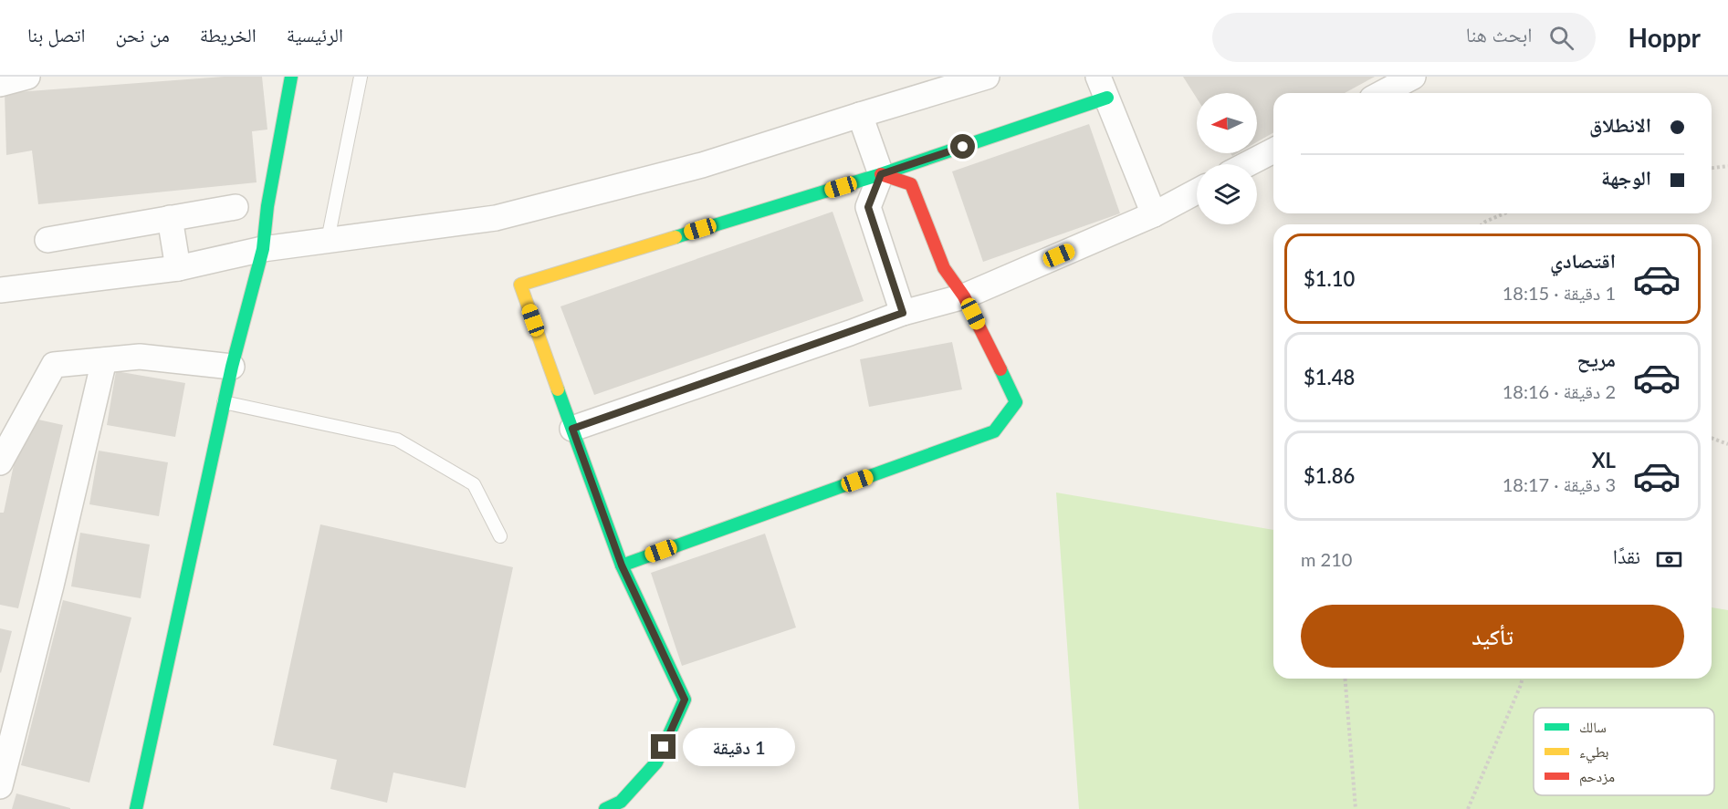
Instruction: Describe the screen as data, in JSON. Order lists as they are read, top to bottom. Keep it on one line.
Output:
{"legend":["سالك","بطيء","مزدحم"],"north":"left","page":{"header":"Hoppr","search":"ابحث هنا","nav":["الرئيسية","الخريطة","من نحن","اتصل بنا"],"banner":["الانطلاق","الوجهة"],"list":[{"name":"اقتصادي","note":"1 دقيقة · 18:15","value":"$1.10"},{"name":"مريح","note":"2 دقيقة · 18:16","value":"$1.48"},{"name":"XL","note":"3 دقيقة · 18:17","value":"$1.86"}],"pay":["نقدًا","210 m"],"buttons":"تأكيد","bubble":"1 دقيقة"}}
